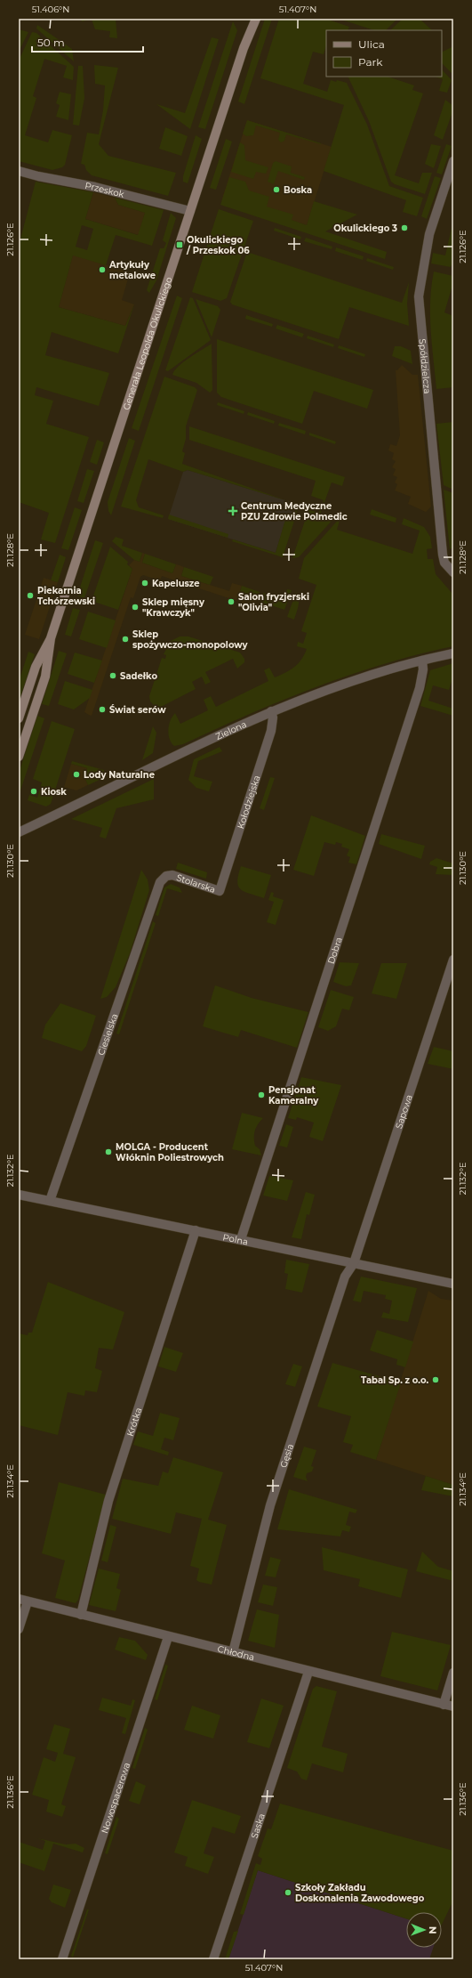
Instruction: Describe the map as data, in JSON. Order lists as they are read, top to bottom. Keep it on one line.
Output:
{"streets":{"main road":["Generała Leopolda Okulickiego"],"street":["Przeskok","Spółdzielcza","Zielona","Kołodziejska","Stolarska","Dobra","Ciesielska","Sapowa","Polna","Krótka","Gęsia","Chłodna","Nowospacerowa","Saska"]},"crossings":[["Przeskok","Generała Leopolda Okulickiego"],["Zielona","Kołodziejska"],["Zielona","Dobra"],["Kołodziejska","Stolarska"],["Stolarska","Ciesielska"],["Dobra","Polna"],["Ciesielska","Polna"],["Sapowa","Polna"],["Sapowa","Gęsia"],["Polna","Krótka"],["Polna","Gęsia"],["Krótka","Chłodna"],["Gęsia","Chłodna"],["Chłodna","Nowospacerowa"],["Chłodna","Saska"]],"places":{"other":["Boska","Okulickiego 3","Artykuły metalowe","Kapelusze","Piekarnia Tchórzewski","Salon fryzjerski \"Olivia\"","Sklep mięsny \"Krawczyk\"","Sklep spożywczo-monopolowy","Sadełko","Świat serów","Lody Naturalne","Kiosk","Pensjonat Kameralny","MOLGA - Producent Włóknin Poliestrowych","Tabal Sp. z o.o.","Szkoły Zakładu Doskonalenia Zawodowego"],"transit":["Okulickiego / Przeskok 06"],"health":["Centrum Medyczne PZU Zdrowie Polmedic"]},"legend":["Ulica","Park"],"scale_bar":"50 m","north":"right","coordinates":["51.406°N","51.407°N","21.126°E","21.128°E","21.130°E","21.132°E","21.134°E","21.136°E"]}
